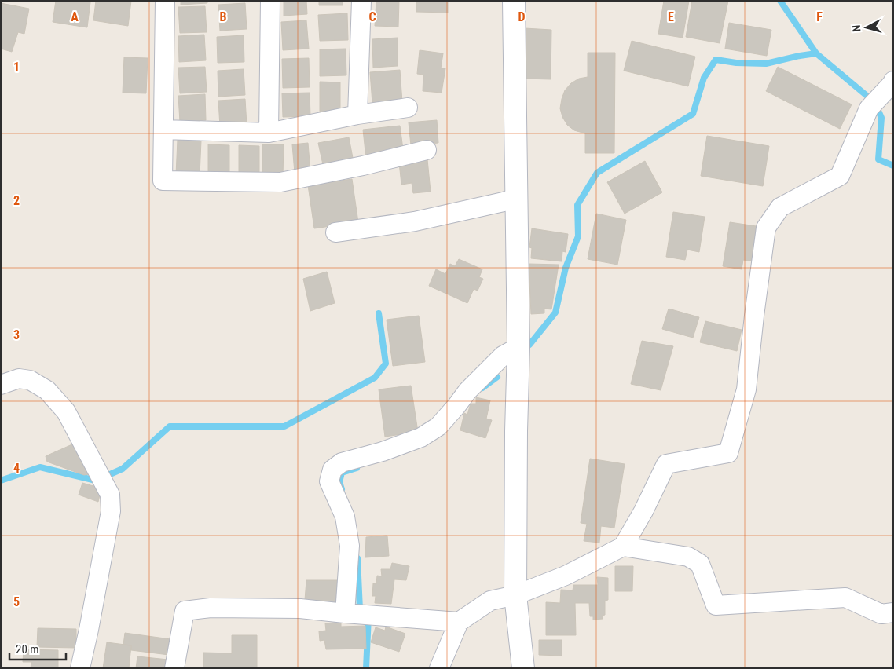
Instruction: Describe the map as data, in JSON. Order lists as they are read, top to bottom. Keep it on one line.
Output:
{"scale_bar":"20 m","north":"left","grid":{"columns":["A","B","C","D","E","F"],"rows":["1","2","3","4","5"]}}
